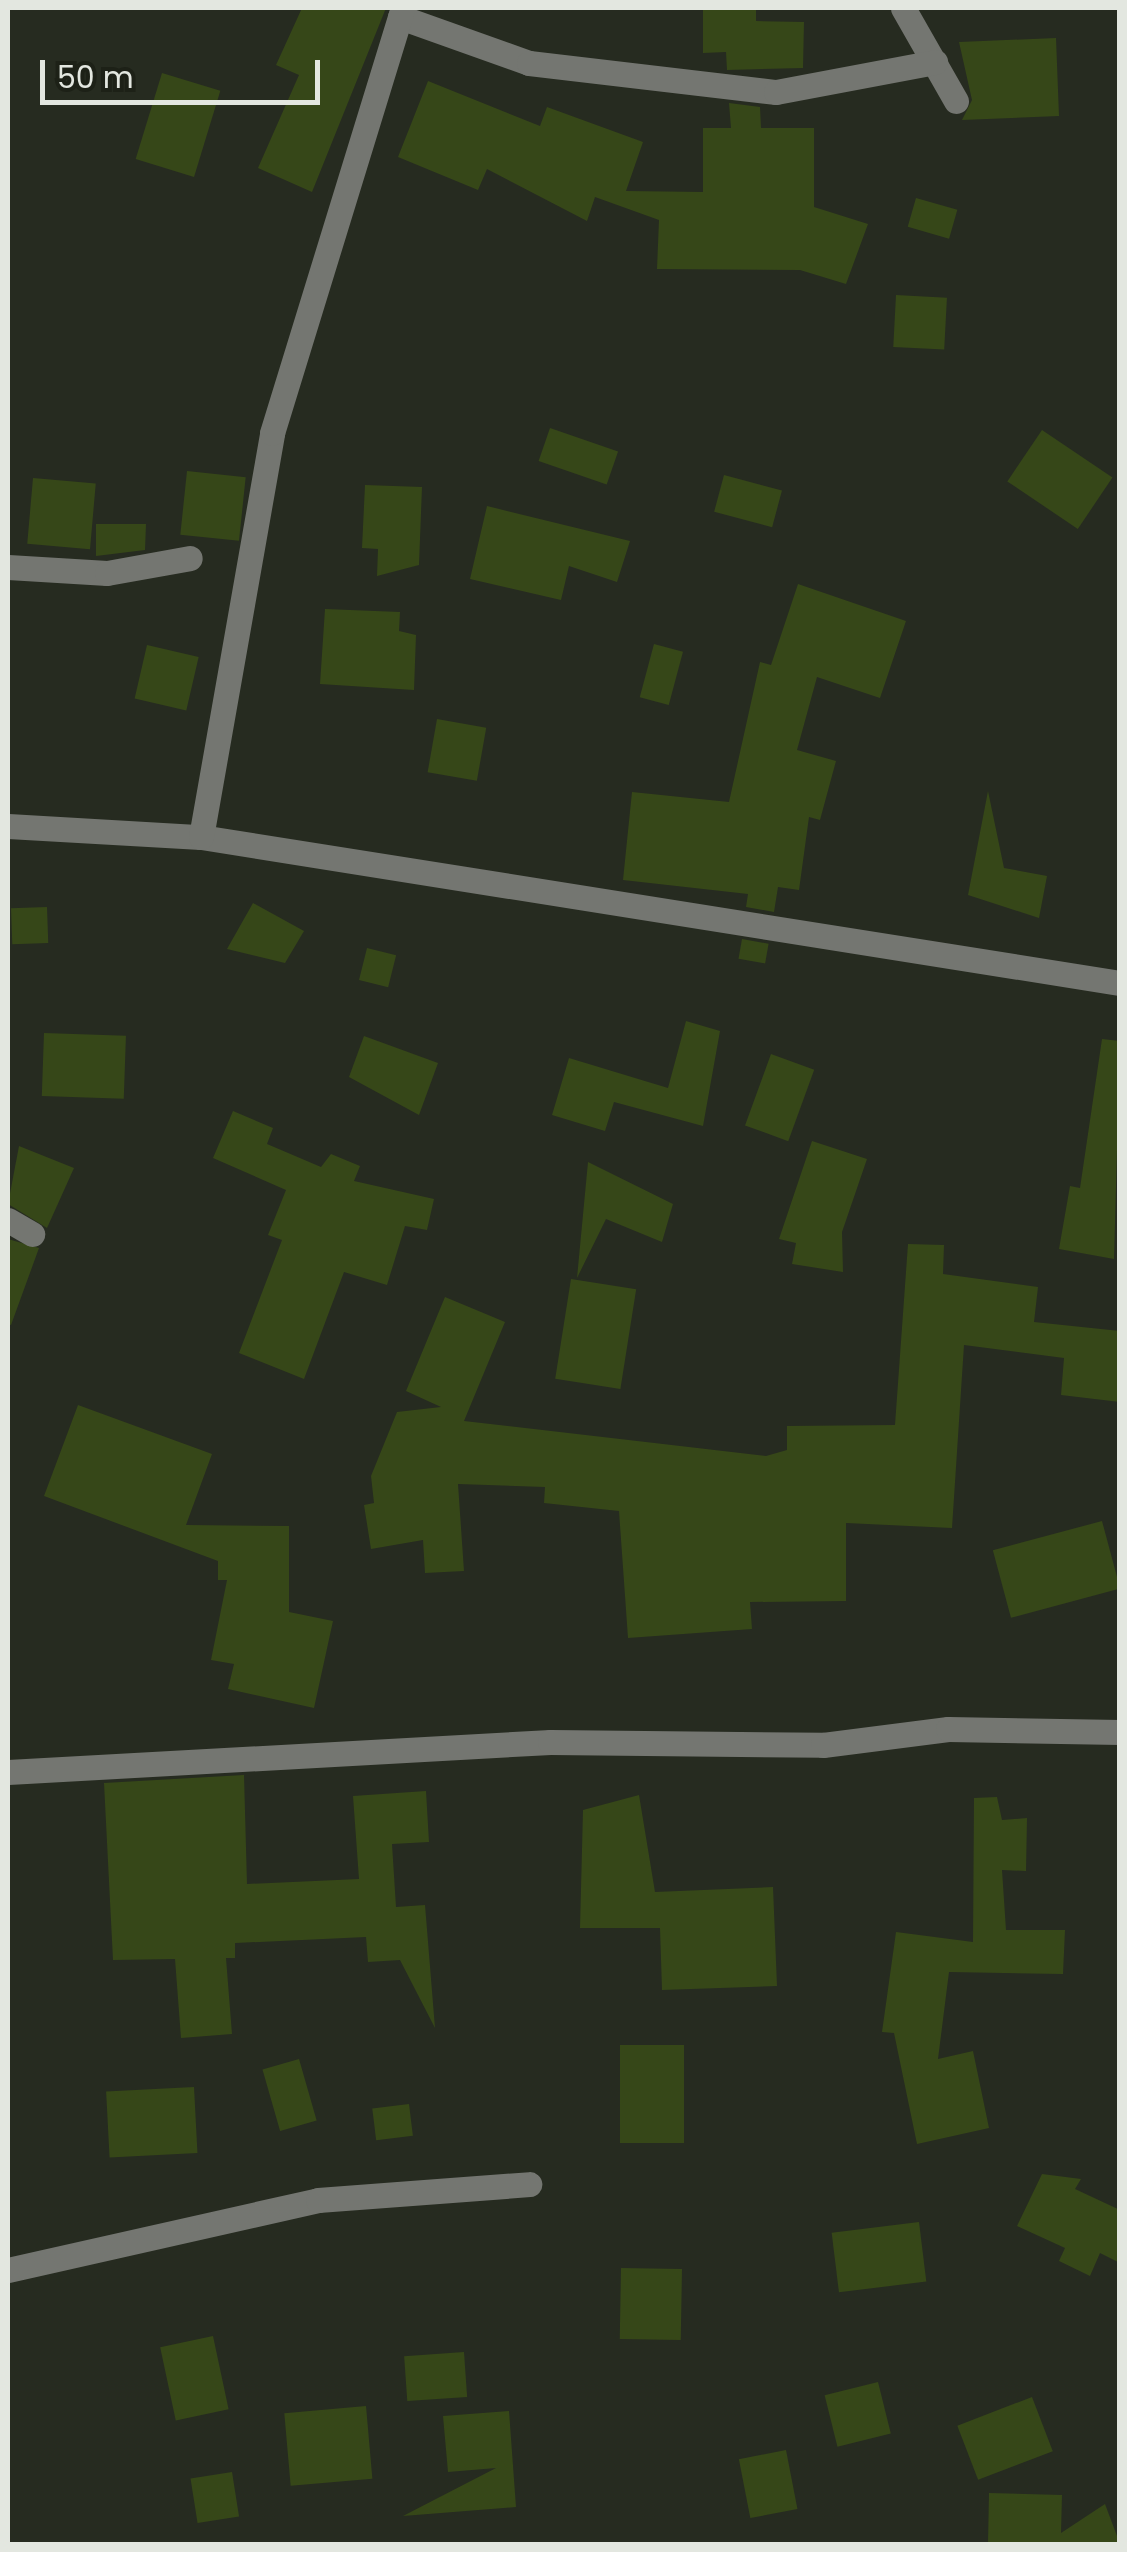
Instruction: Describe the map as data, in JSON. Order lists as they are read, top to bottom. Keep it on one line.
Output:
{"scale_bar":"50 m"}
